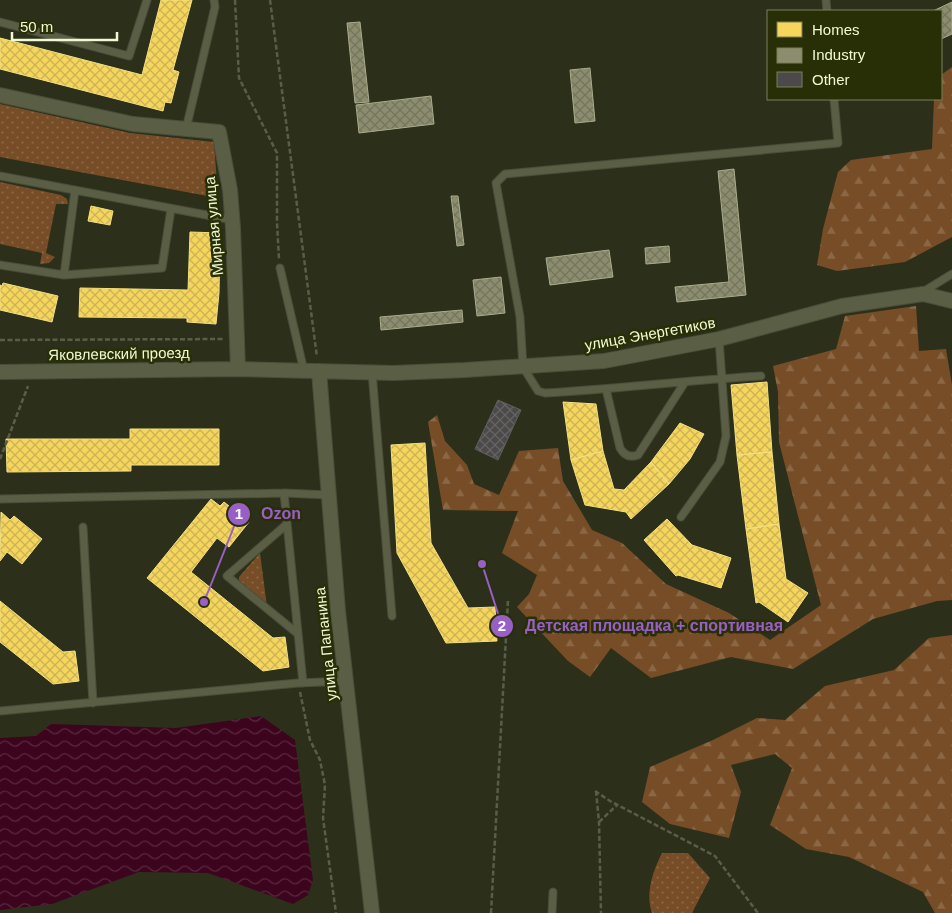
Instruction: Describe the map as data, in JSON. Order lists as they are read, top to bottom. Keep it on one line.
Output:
{"streets":{"street":["Мирная улица","улица Энергетиков","Яковлевский проезд","улица Папанина"]},"crossings":[["Мирная улица","Яковлевский проезд"],["улица Энергетиков","улица Папанина"]],"places":["Детская площадка + спортивная","Ozon"],"legend":["Homes","Industry","Other"],"scale_bar":"50 m"}
